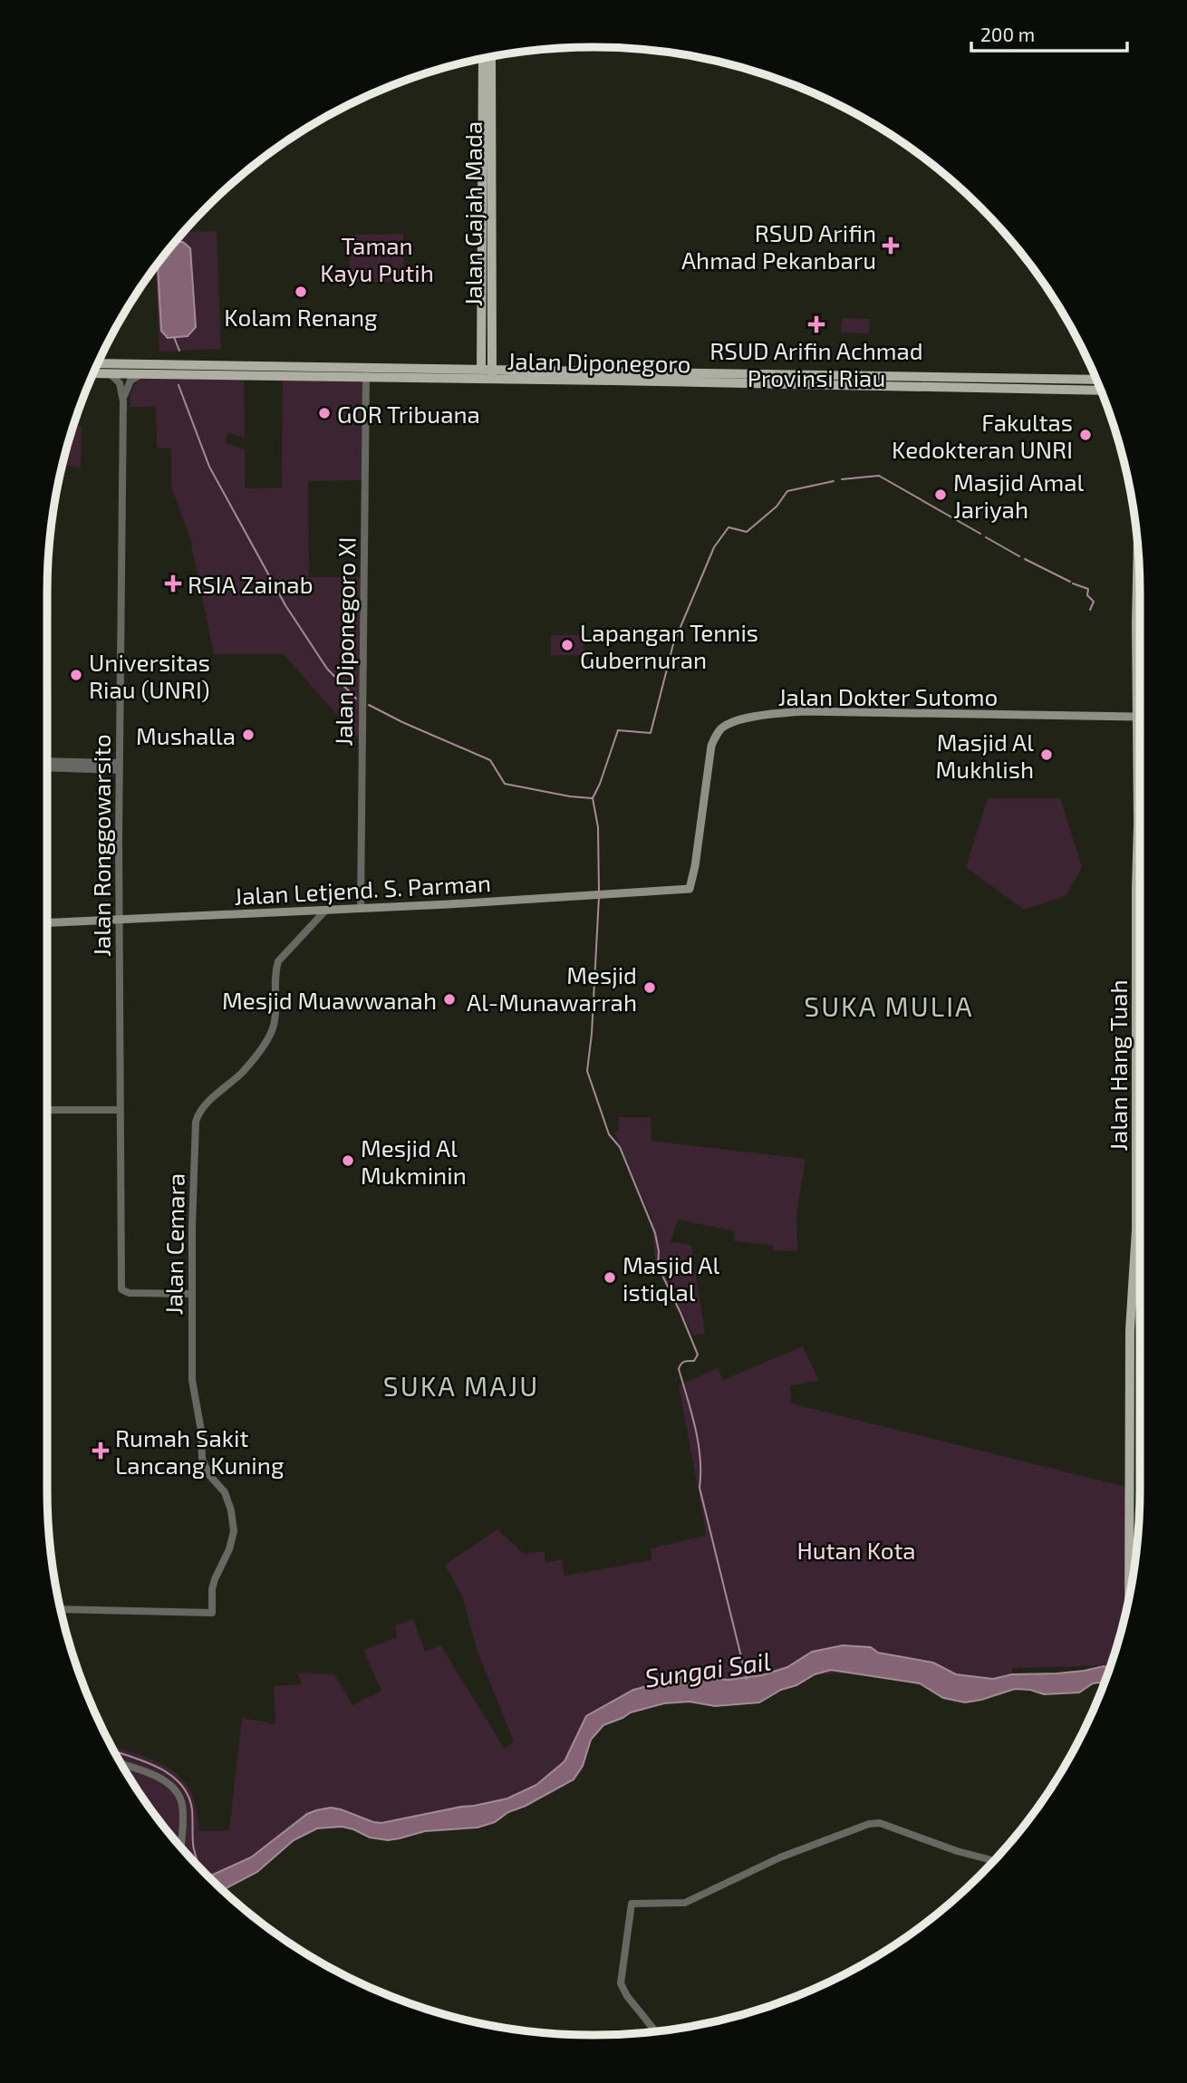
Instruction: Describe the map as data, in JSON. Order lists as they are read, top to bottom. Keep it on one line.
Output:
{"streets":{"main road":["Jalan Gajah Mada","Jalan Diponegoro","Jalan Dokter Sutomo","Jalan Letjend. S. Parman","Jalan Hang Tuah"],"street":["Jalan Diponegoro XI","Jalan Ronggowarsito","Jalan Cemara"]},"crossings":[["Jalan Gajah Mada","Jalan Diponegoro"],["Jalan Diponegoro","Jalan Diponegoro XI"],["Jalan Diponegoro","Jalan Ronggowarsito"],["Jalan Diponegoro XI","Jalan Letjend. S. Parman"],["Jalan Dokter Sutomo","Jalan Letjend. S. Parman"],["Jalan Dokter Sutomo","Jalan Hang Tuah"],["Jalan Ronggowarsito","Jalan Letjend. S. Parman"],["Jalan Ronggowarsito","Jalan Cemara"],["Jalan Letjend. S. Parman","Jalan Cemara"]],"districts":["SUKA MULIA","SUKA MAJU"],"water":["Sungai Sail"],"parks":["Taman Kayu Putih","Hutan Kota"],"places":{"health":["RSUD Arifin Ahmad Pekanbaru","RSUD Arifin Achmad Provinsi Riau","RSIA Zainab","Rumah Sakit Lancang Kuning"],"other":["Kolam Renang","GOR Tribuana","Fakultas Kedokteran UNRI","Masjid Amal Jariyah","Lapangan Tennis Gubernuran","Universitas Riau (UNRI)","Mushalla","Masjid Al Mukhlish","Mesjid Al-Munawarrah","Mesjid Muawwanah","Mesjid Al Mukminin","Masjid Al istiqlal"]},"scale_bar":"200 m"}
